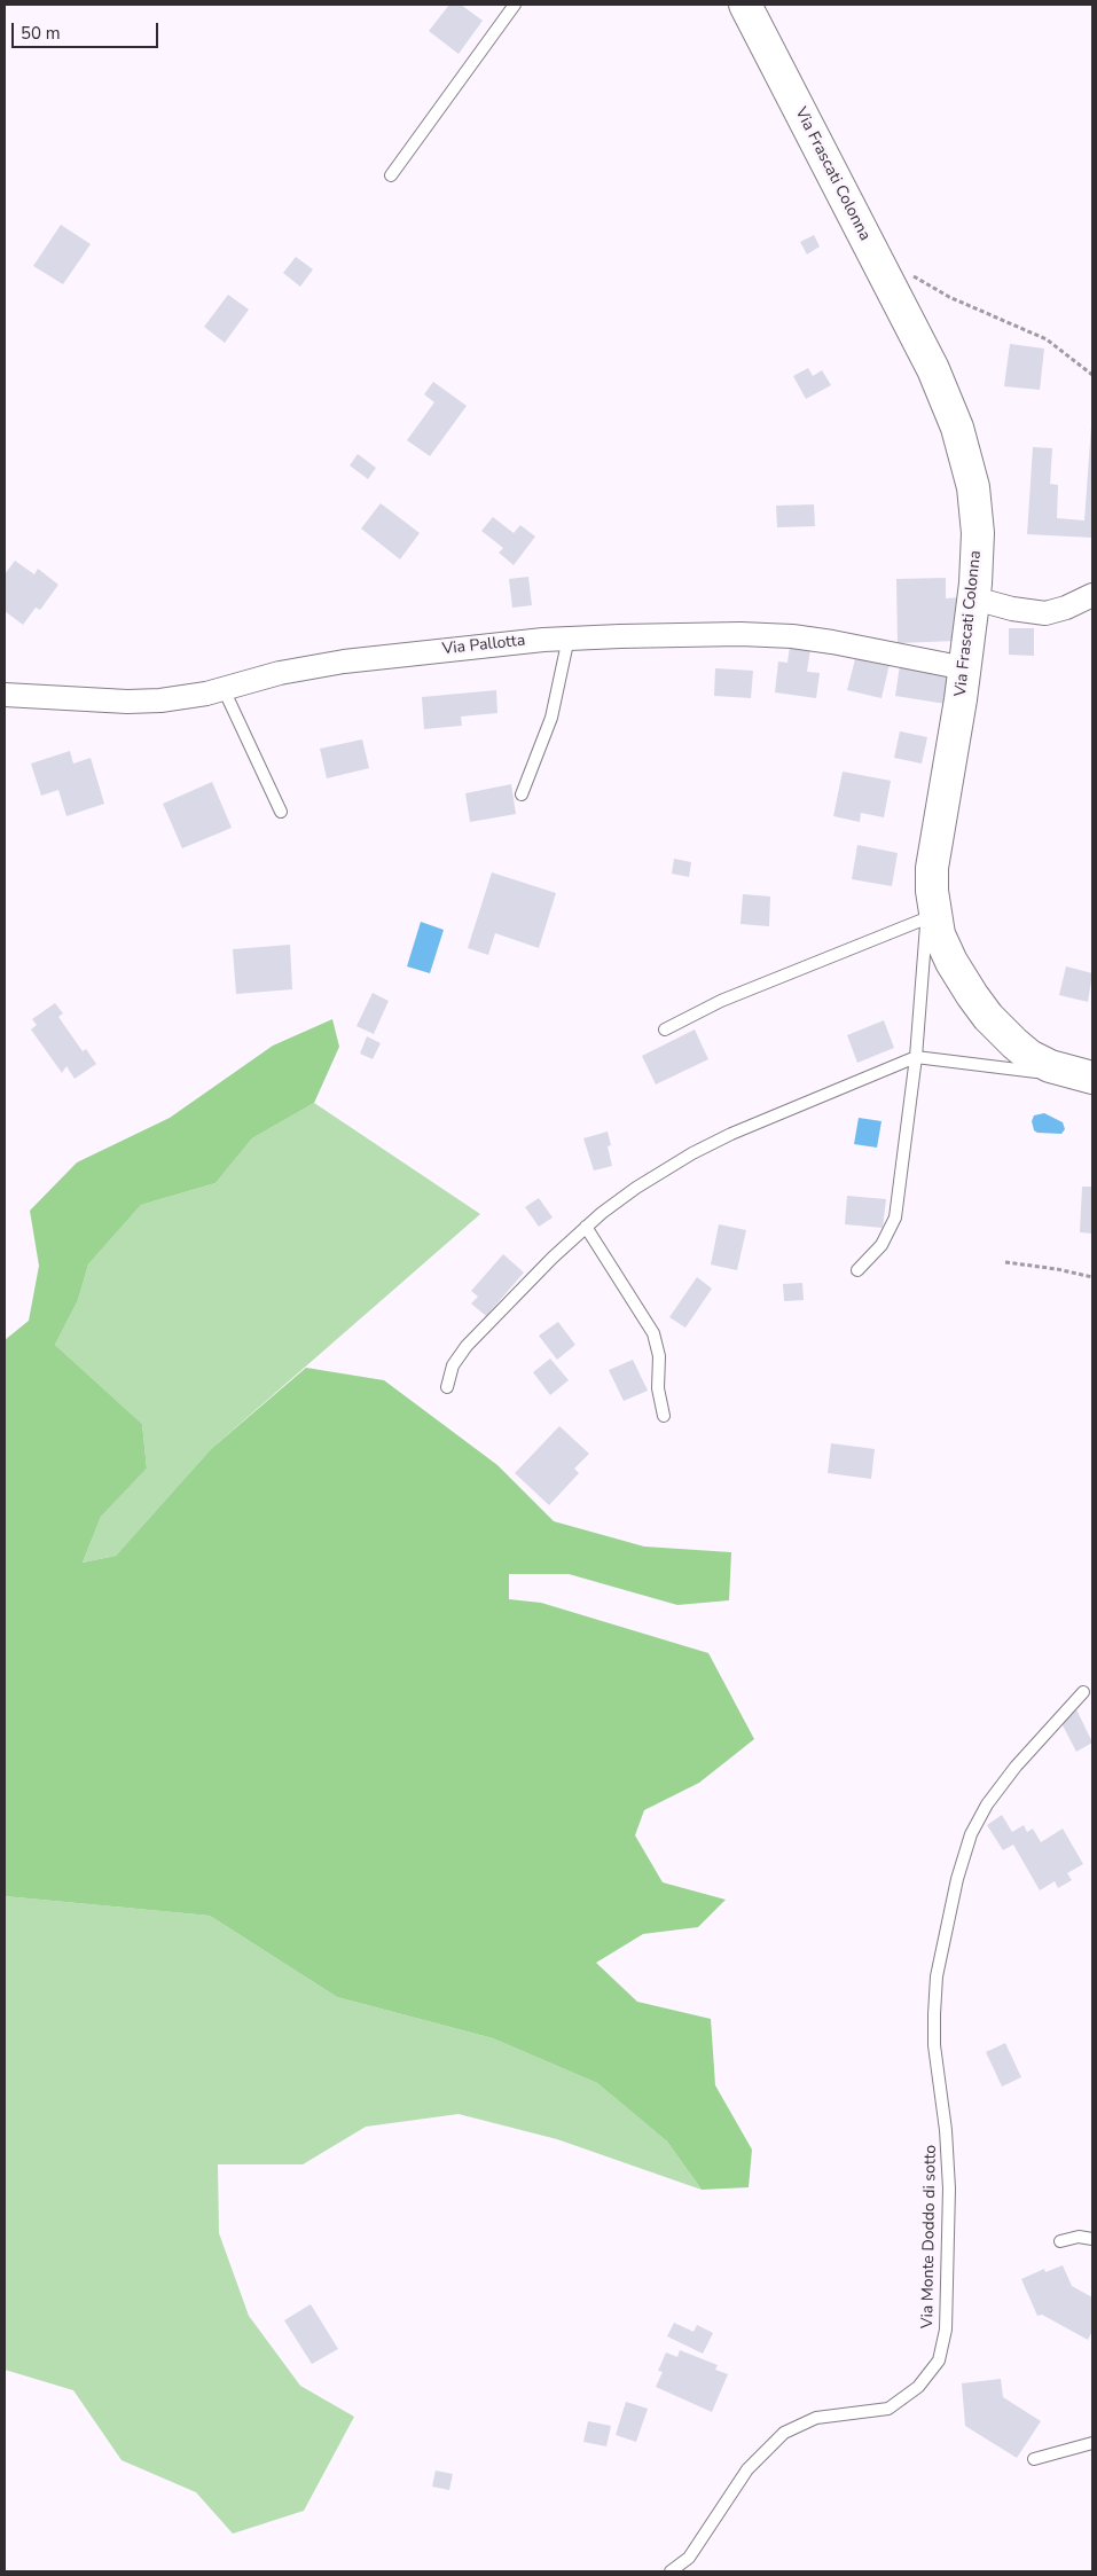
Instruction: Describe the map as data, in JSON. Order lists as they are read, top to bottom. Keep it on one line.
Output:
{"streets":{"street":["Via Frascati Colonna","Via Pallotta"],"lane":["Via Monte Doddo di sotto"]},"crossings":[["Via Frascati Colonna","Via Pallotta"]],"scale_bar":"50 m"}
